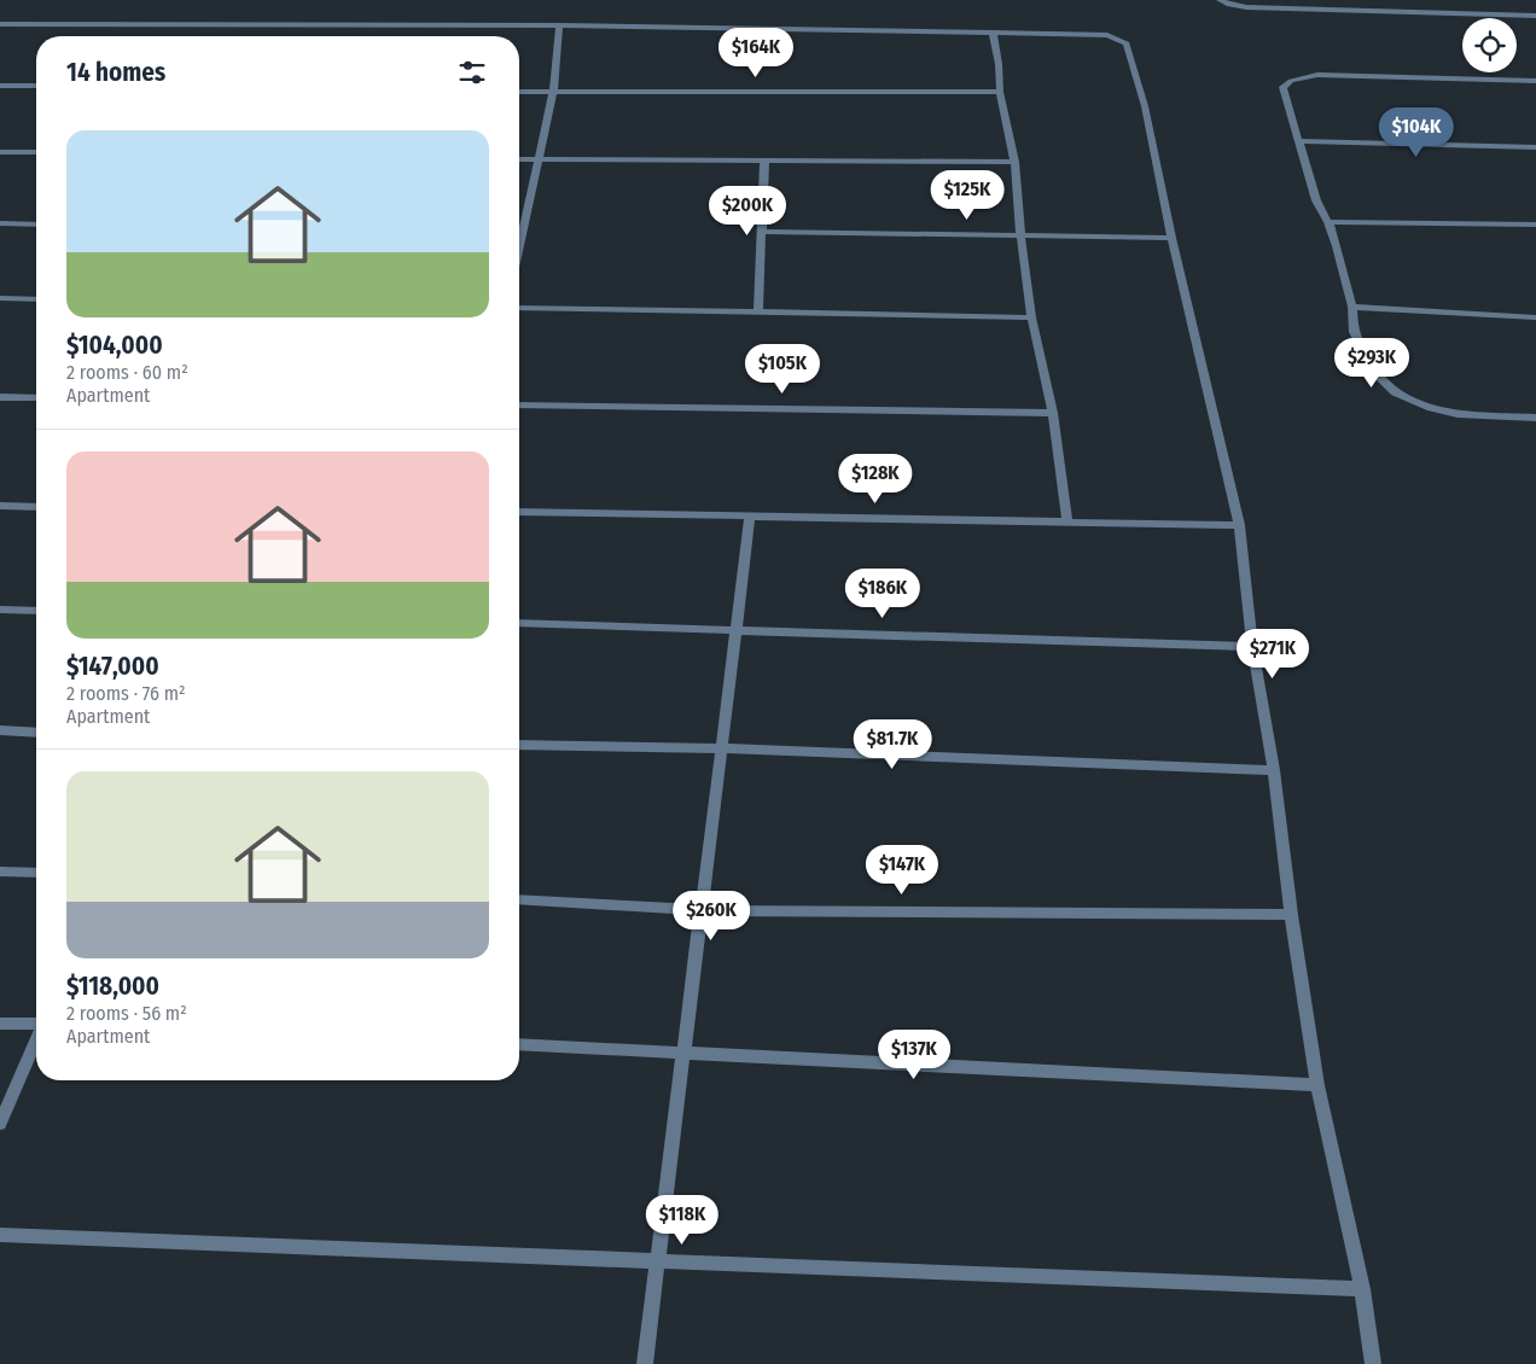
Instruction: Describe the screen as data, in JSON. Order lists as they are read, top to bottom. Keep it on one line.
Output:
{"page":{"price":["$164K","$104K","$125K","$200K","$293K","$105K","$128K","$186K","$271K","$81.7K","$147K","$260K","$137K","$118K"],"heading":"14 homes","list":[{"name":"$104,000","note":"2 rooms · 60 m² · Apartment"},{"name":"$147,000","note":"2 rooms · 76 m² · Apartment"},{"name":"$118,000","note":"2 rooms · 56 m² · Apartment"}]}}
